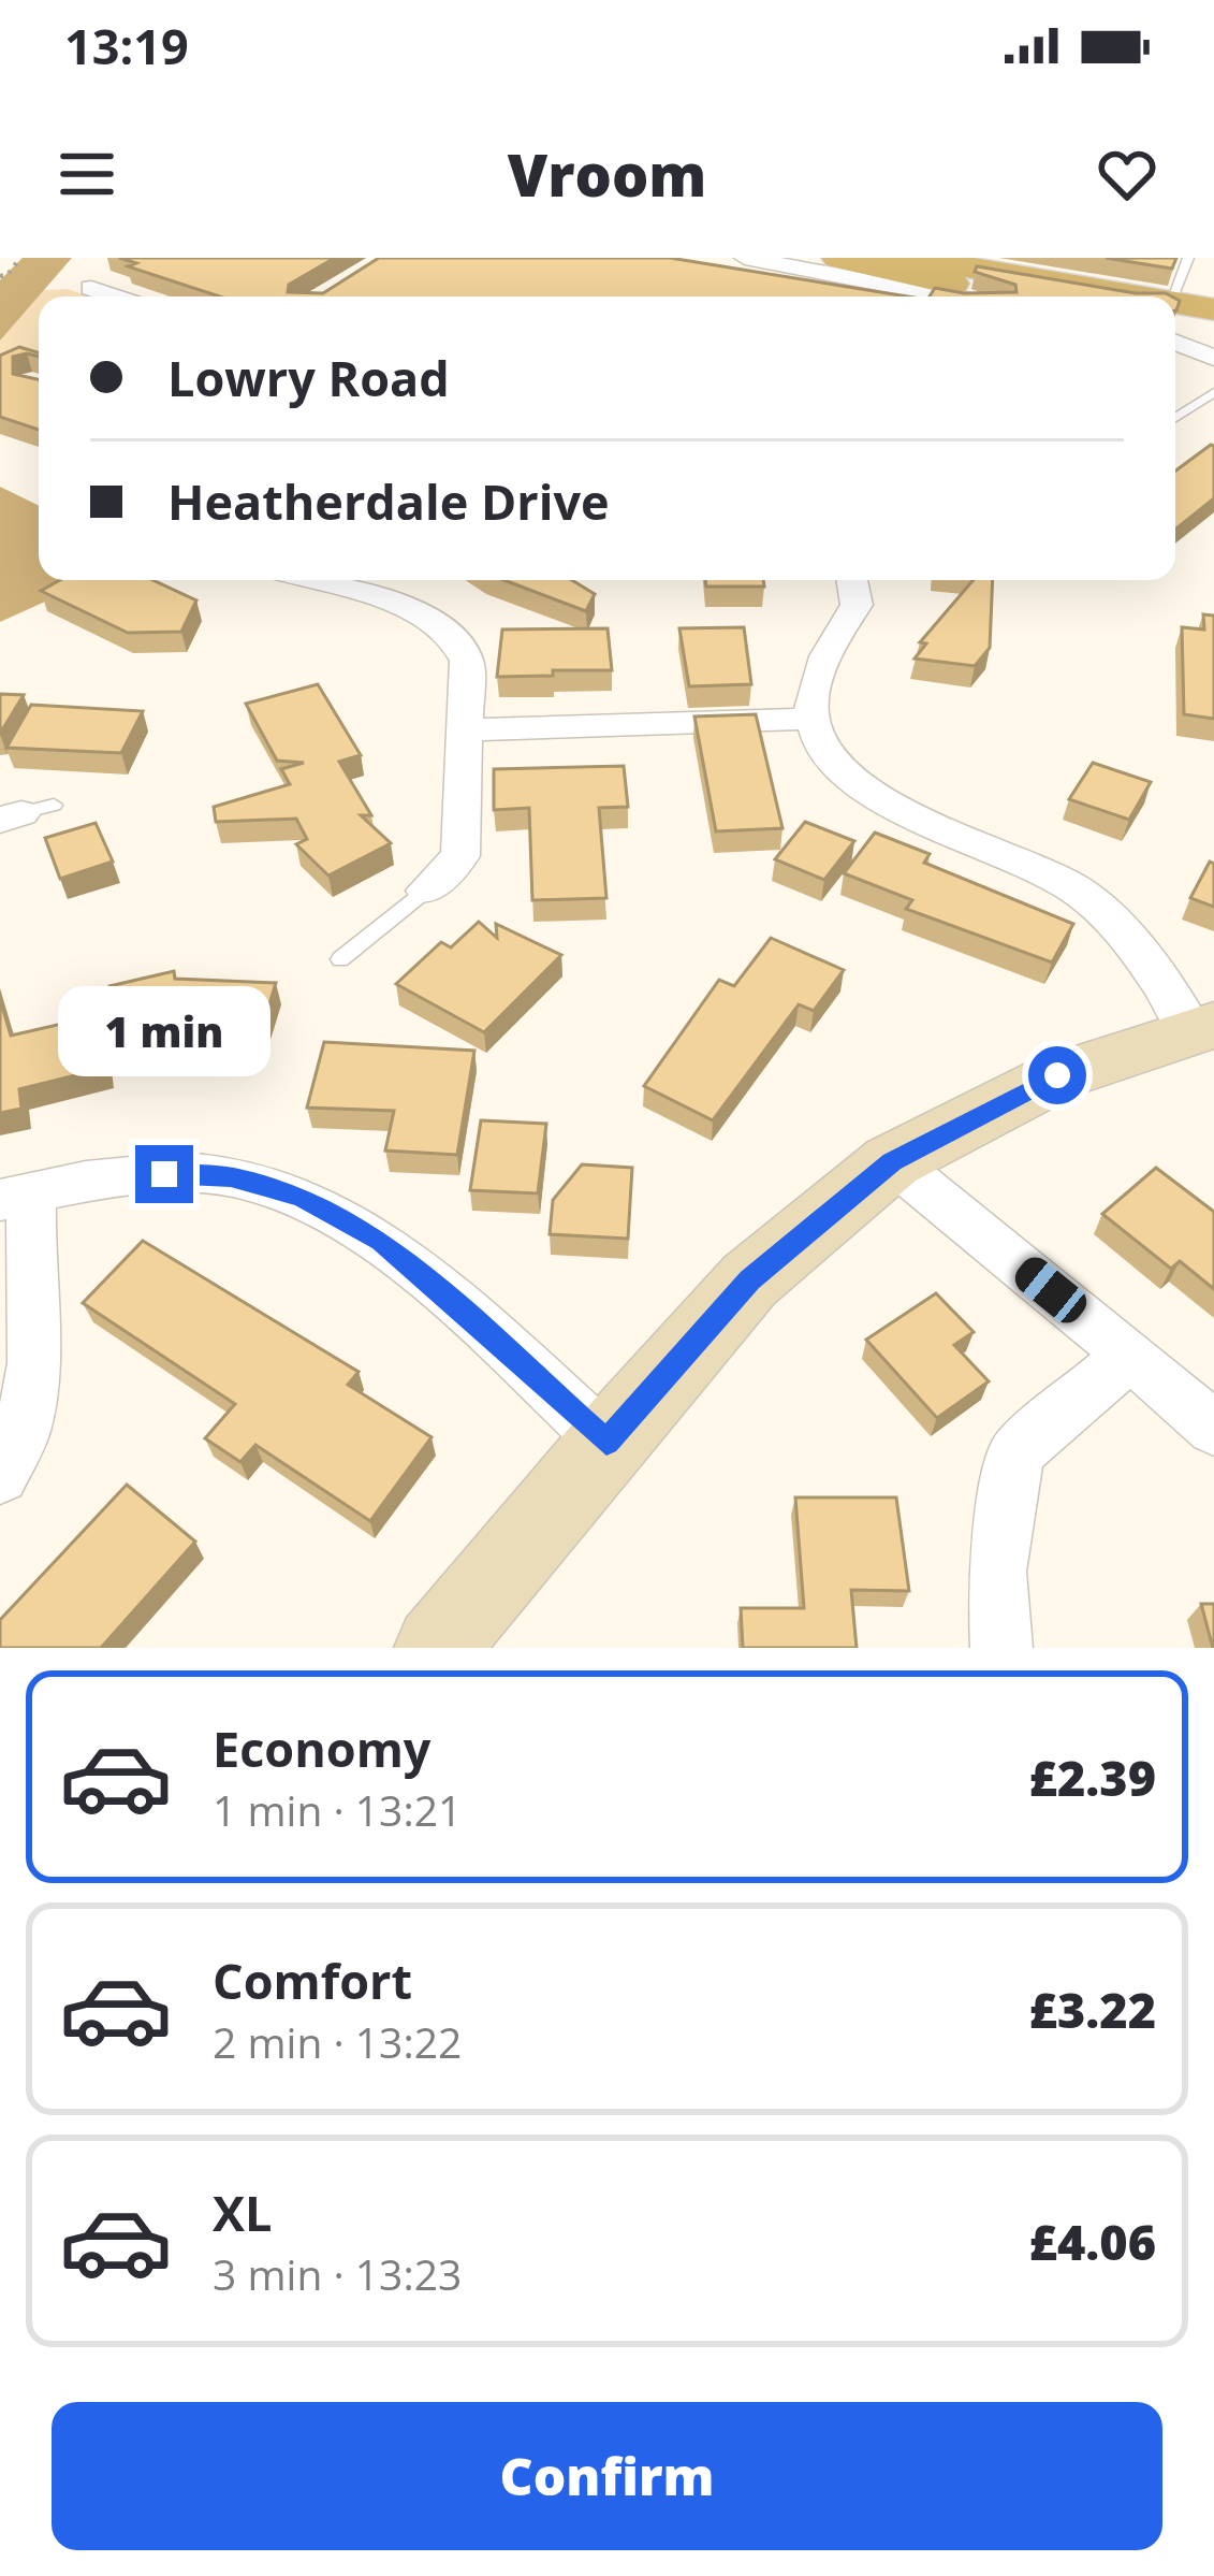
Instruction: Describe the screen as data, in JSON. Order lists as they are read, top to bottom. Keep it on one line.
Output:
{"page":{"status":"13:19","header":"Vroom","banner":["Lowry Road","Heatherdale Drive"],"bubble":"1 min","list":[{"name":"Economy","note":"1 min · 13:21","value":"£2.39"},{"name":"Comfort","note":"2 min · 13:22","value":"£3.22"},{"name":"XL","note":"3 min · 13:23","value":"£4.06"}],"buttons":"Confirm"}}
